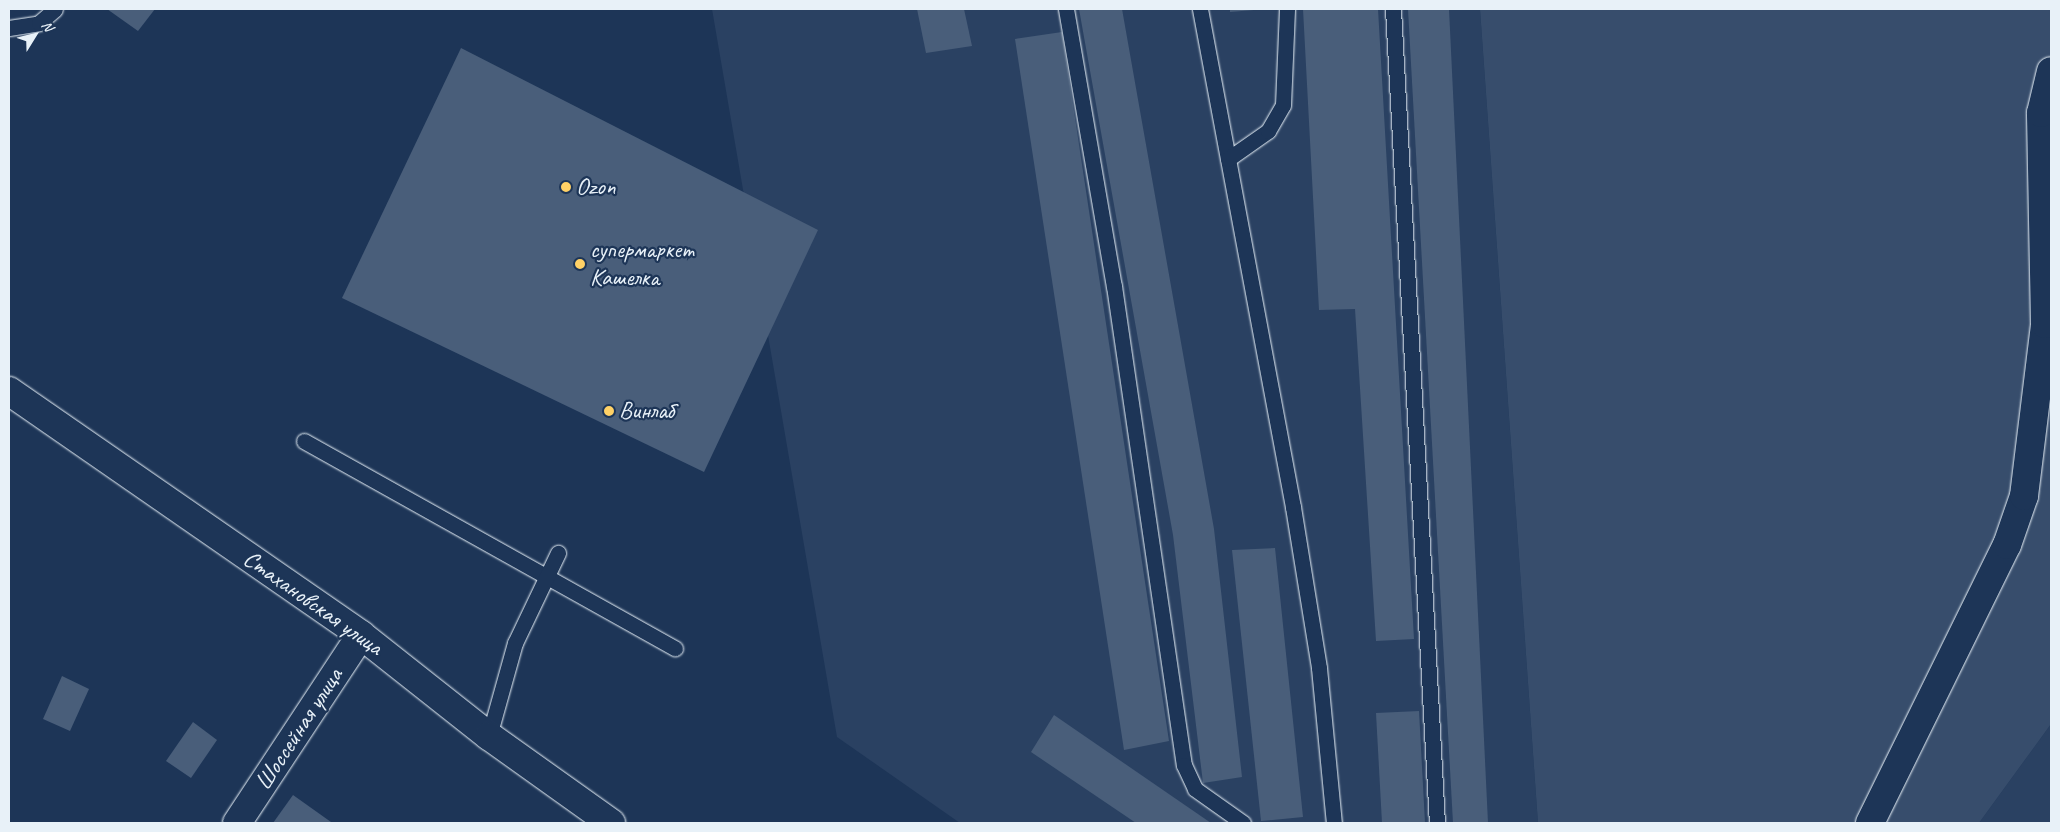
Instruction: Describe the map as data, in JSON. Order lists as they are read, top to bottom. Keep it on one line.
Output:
{"streets":{"street":["Стахановская улица","Шоссейная улица"]},"crossings":[["Стахановская улица","Шоссейная улица"]],"places":["Ozon","супермаркет Кашелка","Винлаб"],"north":"top right"}
